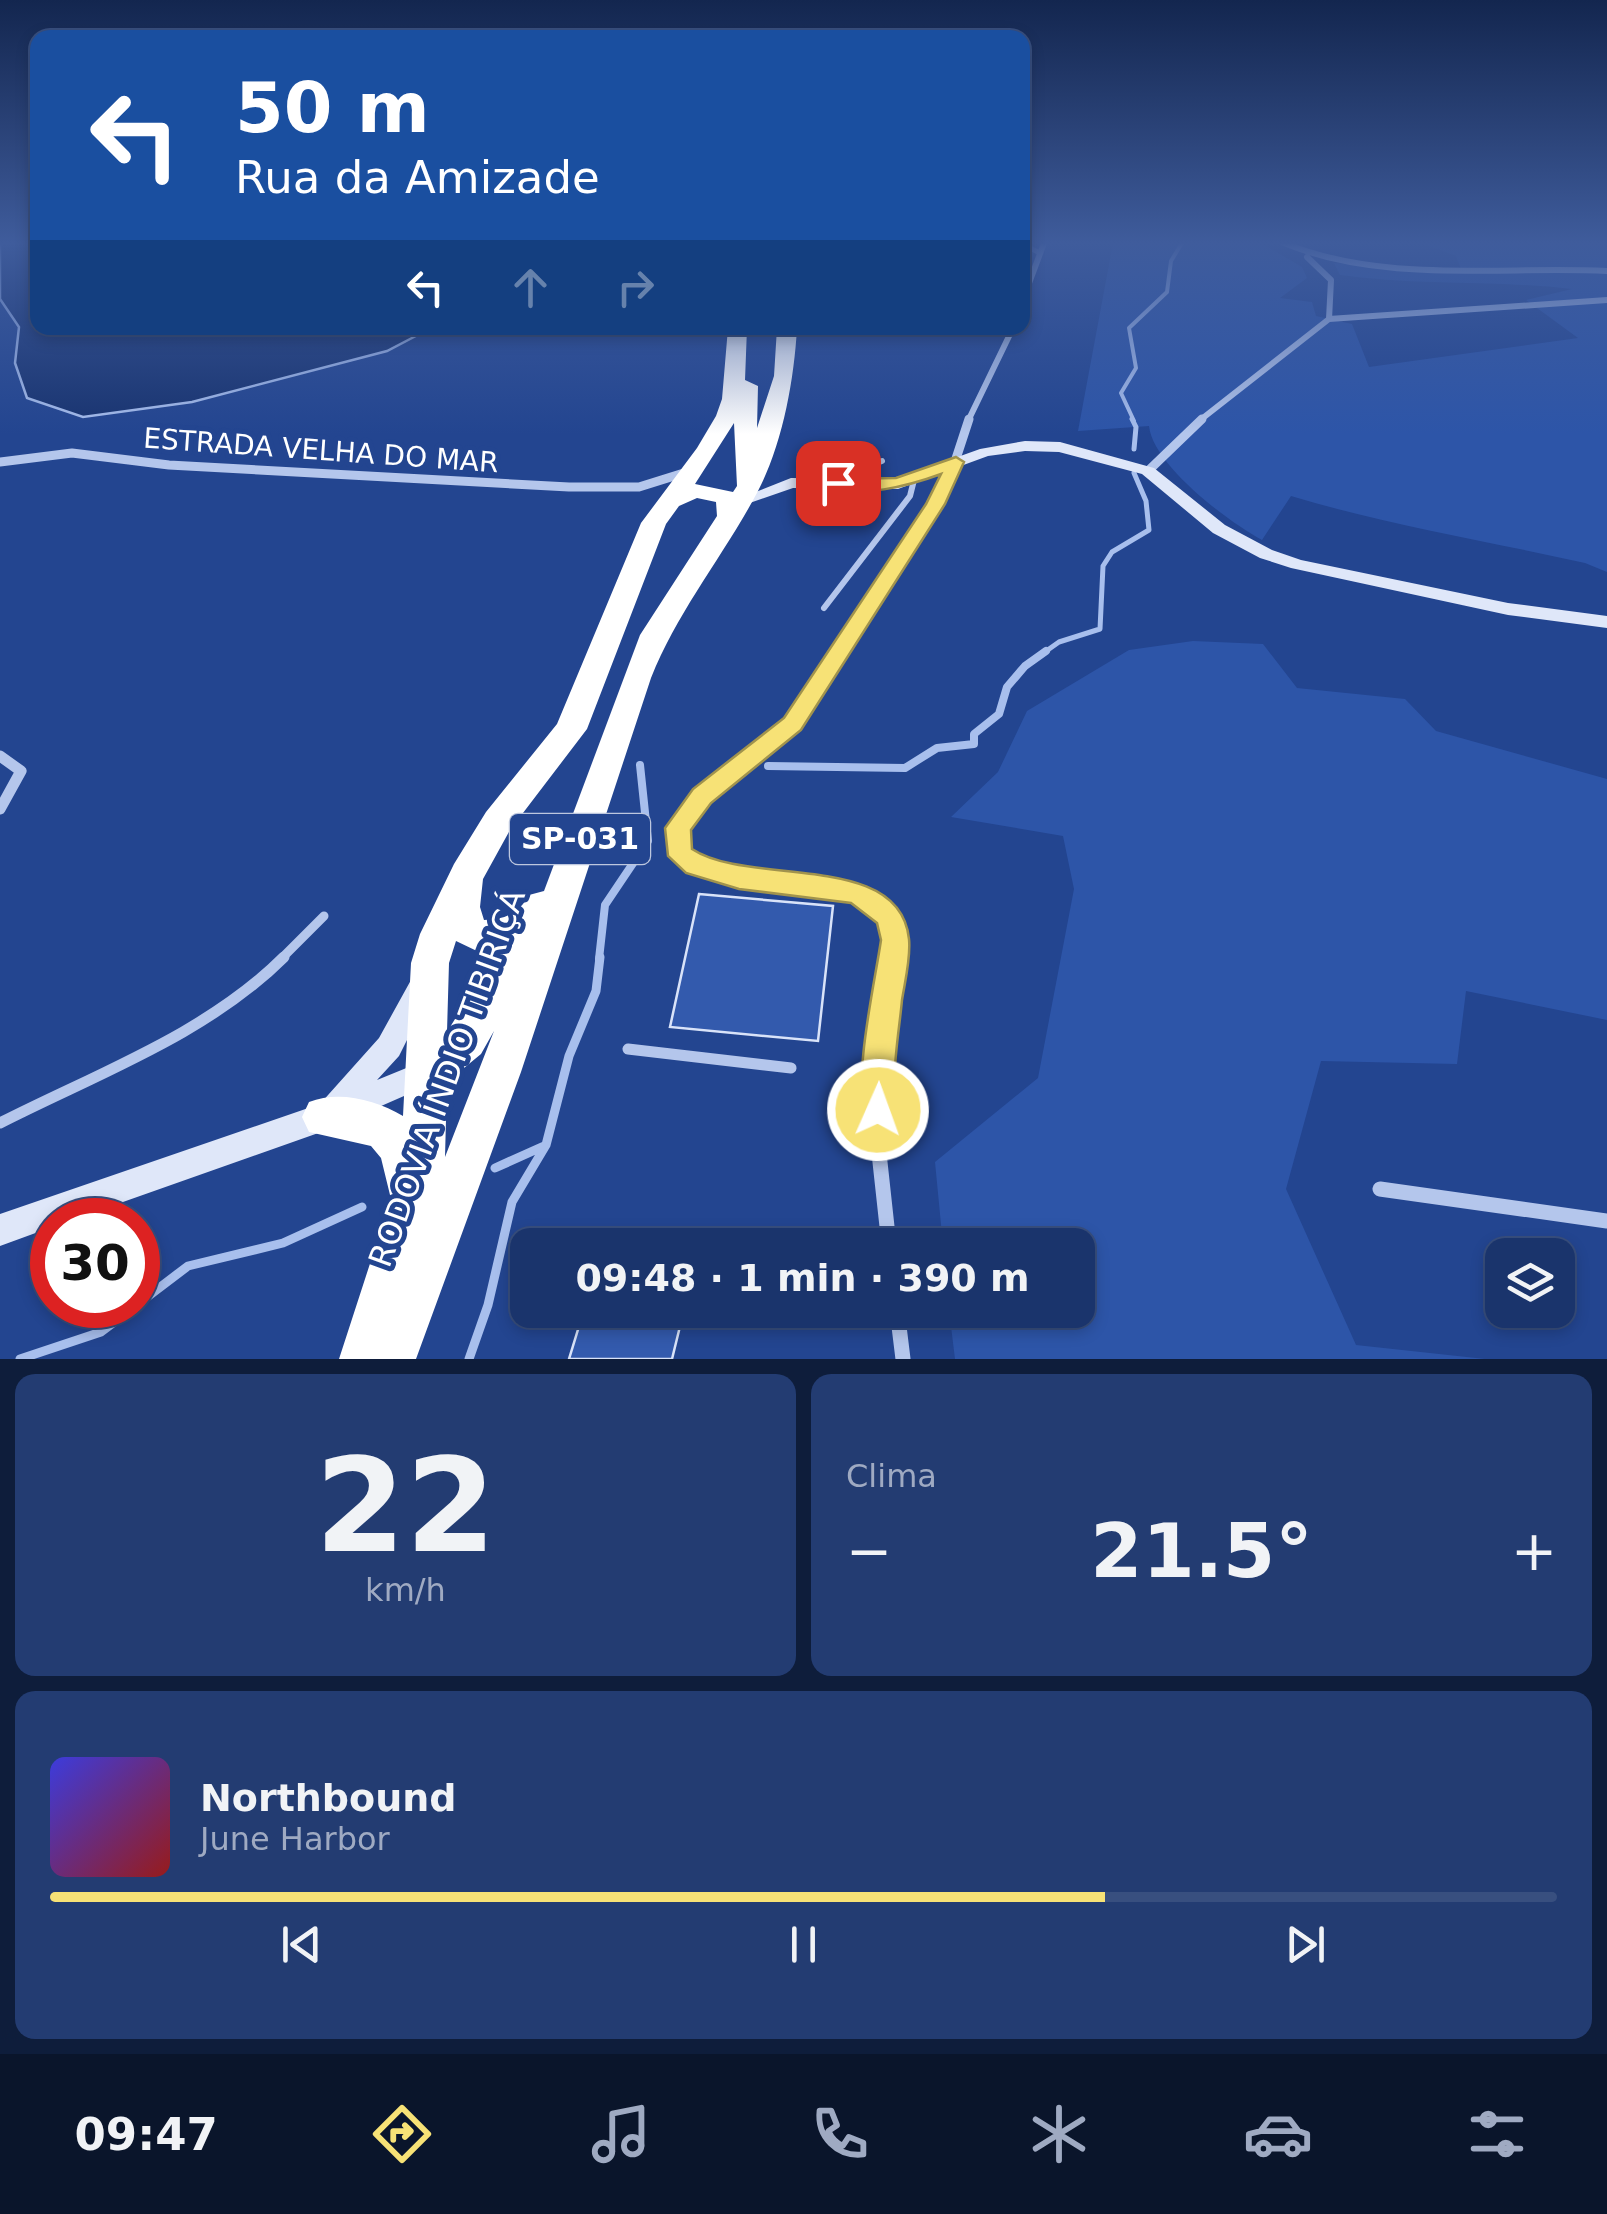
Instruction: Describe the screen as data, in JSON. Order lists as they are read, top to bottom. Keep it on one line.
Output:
{"streets":{"highway":["SP-031","RODOVIA ÍNDIO TIBIRIÇÁ"],"street":["ESTRADA VELHA DO MAR"]},"crossings":[["ESTRADA VELHA DO MAR","RODOVIA ÍNDIO TIBIRIÇÁ"]],"page":{"turn":["50 m","Rua da Amizade"],"limit":"30","trip":"09:48 · 1 min · 390 m","tile":[["22","km/h"],"Clima"],"heat":["−","21.5°","+"],"song":["Northbound","June Harbor"],"tabs":"09:47"}}
